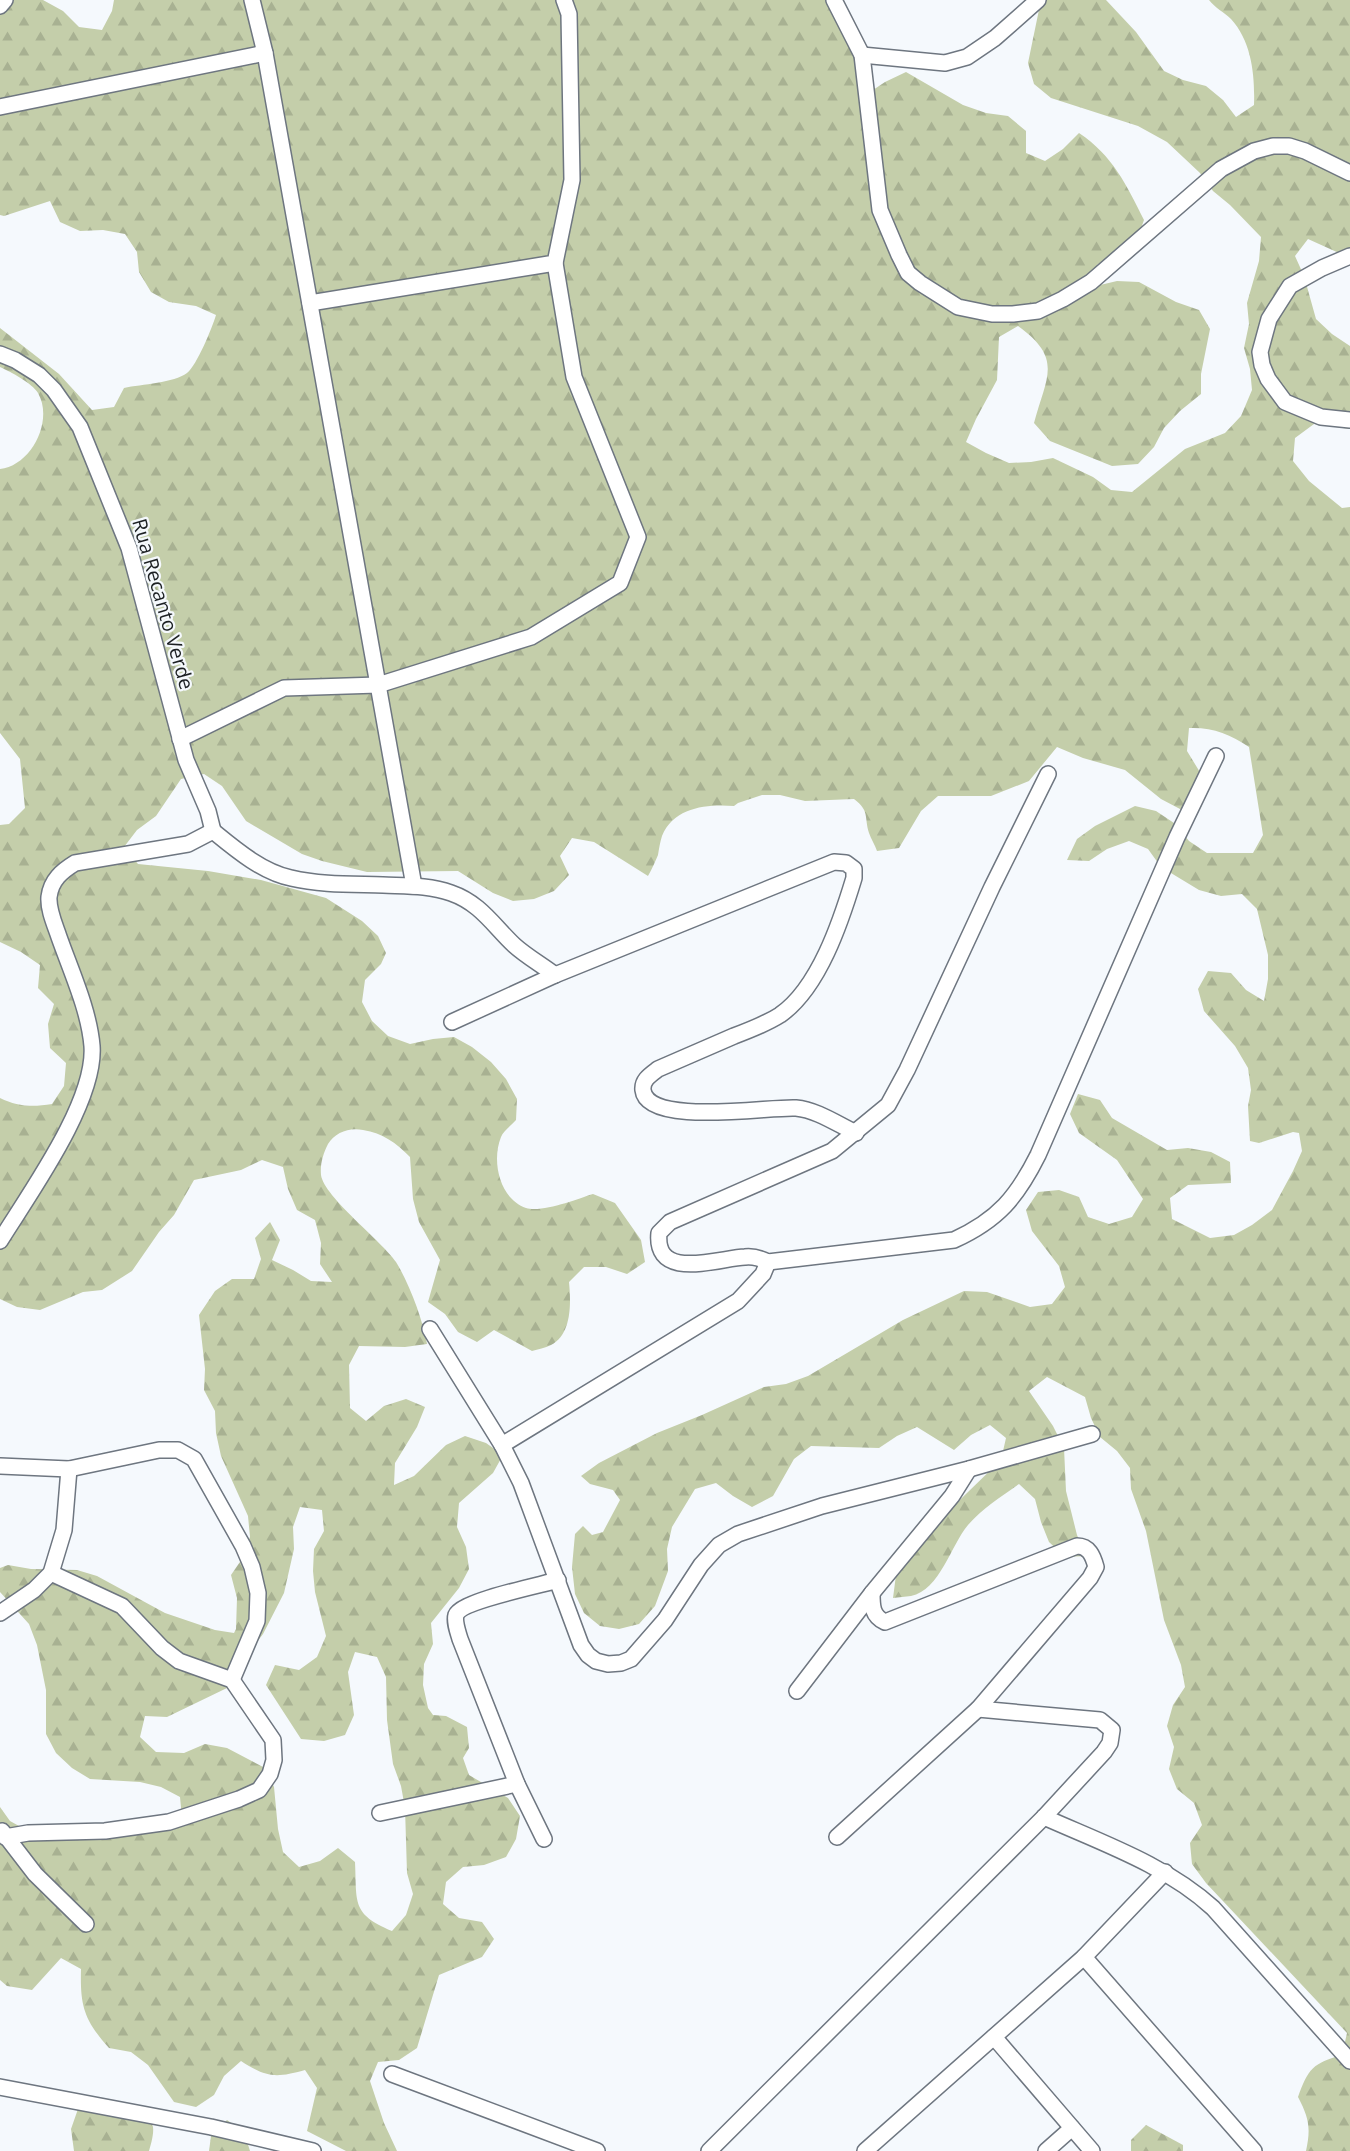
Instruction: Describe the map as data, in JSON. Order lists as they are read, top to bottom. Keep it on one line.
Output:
{"streets":{"street":["Rua Recanto Verde"]}}
